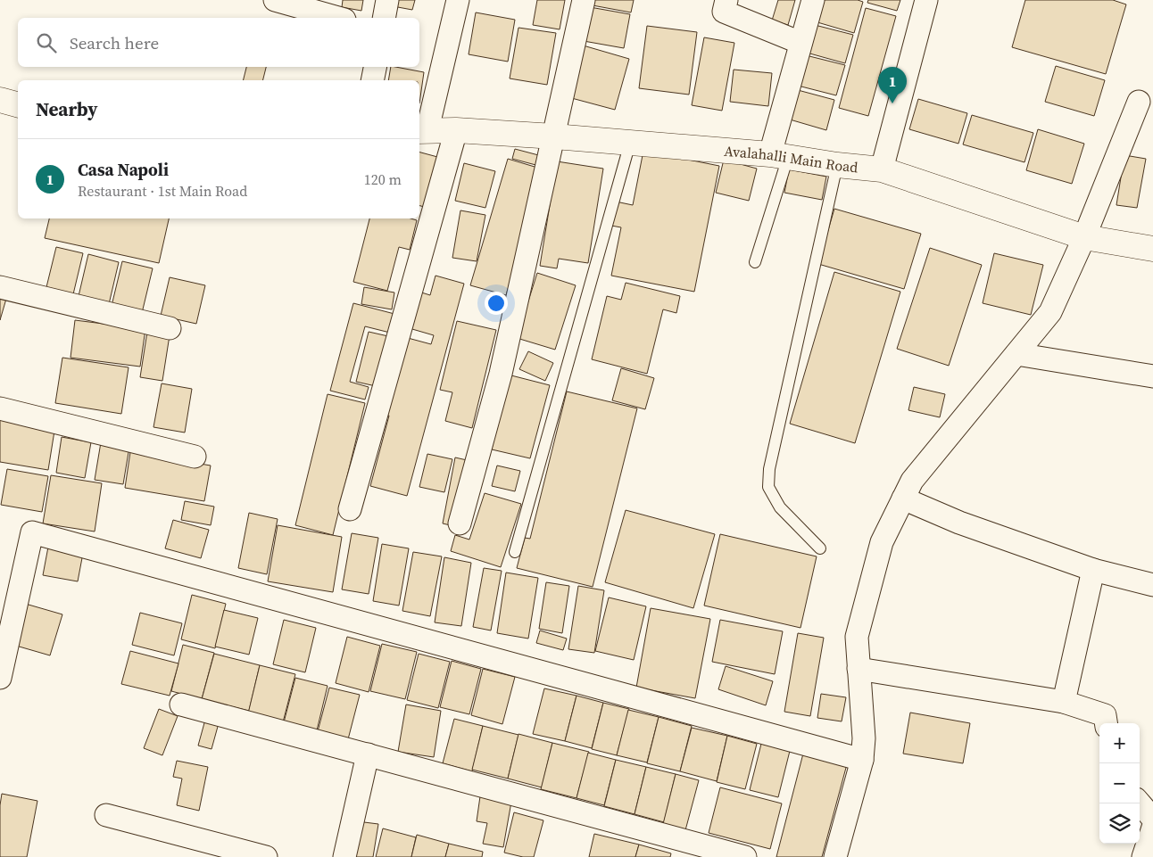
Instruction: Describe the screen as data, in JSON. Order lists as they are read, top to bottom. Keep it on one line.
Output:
{"streets":{"main road":["Avalahalli Main Road"]},"page":{"search":"Search here","pins":"1","heading":"Nearby","list":[{"mark":"1","name":"Casa Napoli","note":"Restaurant · 1st Main Road","value":"120 m"}],"map_buttons":["+","−"]}}
